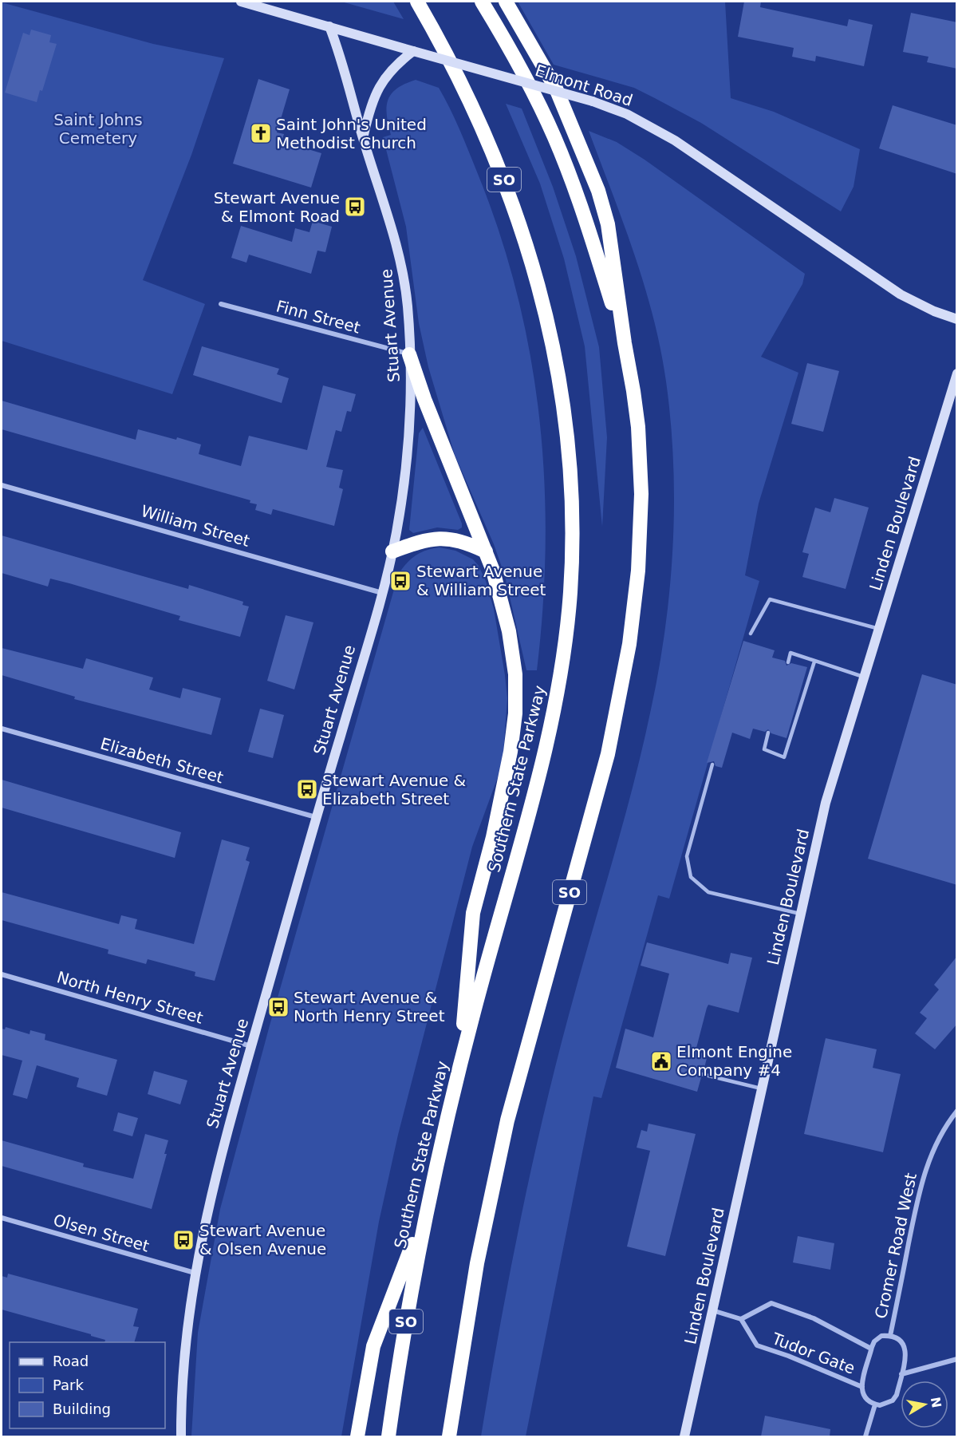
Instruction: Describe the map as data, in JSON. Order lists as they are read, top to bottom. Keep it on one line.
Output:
{"streets":{"highway":["SO","Southern State Parkway"],"main road":["Elmont Road","Stuart Avenue","Linden Boulevard"],"street":["Finn Street","William Street","Elizabeth Street","North Henry Street","Olsen Street","Cromer Road West","Tudor Gate"]},"crossings":[["Elmont Road","Stuart Avenue"],["Finn Street","Stuart Avenue"],["Stuart Avenue","William Street"],["Stuart Avenue","Elizabeth Street"],["Stuart Avenue","North Henry Street"],["Stuart Avenue","Olsen Street"]],"parks":["Saint Johns Cemetery"],"places":{"church":["Saint John's United Methodist Church"],"bus stop":["Stewart Avenue & Elmont Road","Stewart Avenue & William Street","Stewart Avenue & Elizabeth Street","Stewart Avenue & North Henry Street","Stewart Avenue & Olsen Avenue"],"public building":["Elmont Engine Company #4"]},"legend":["Road","Park","Building"],"north":"right"}
